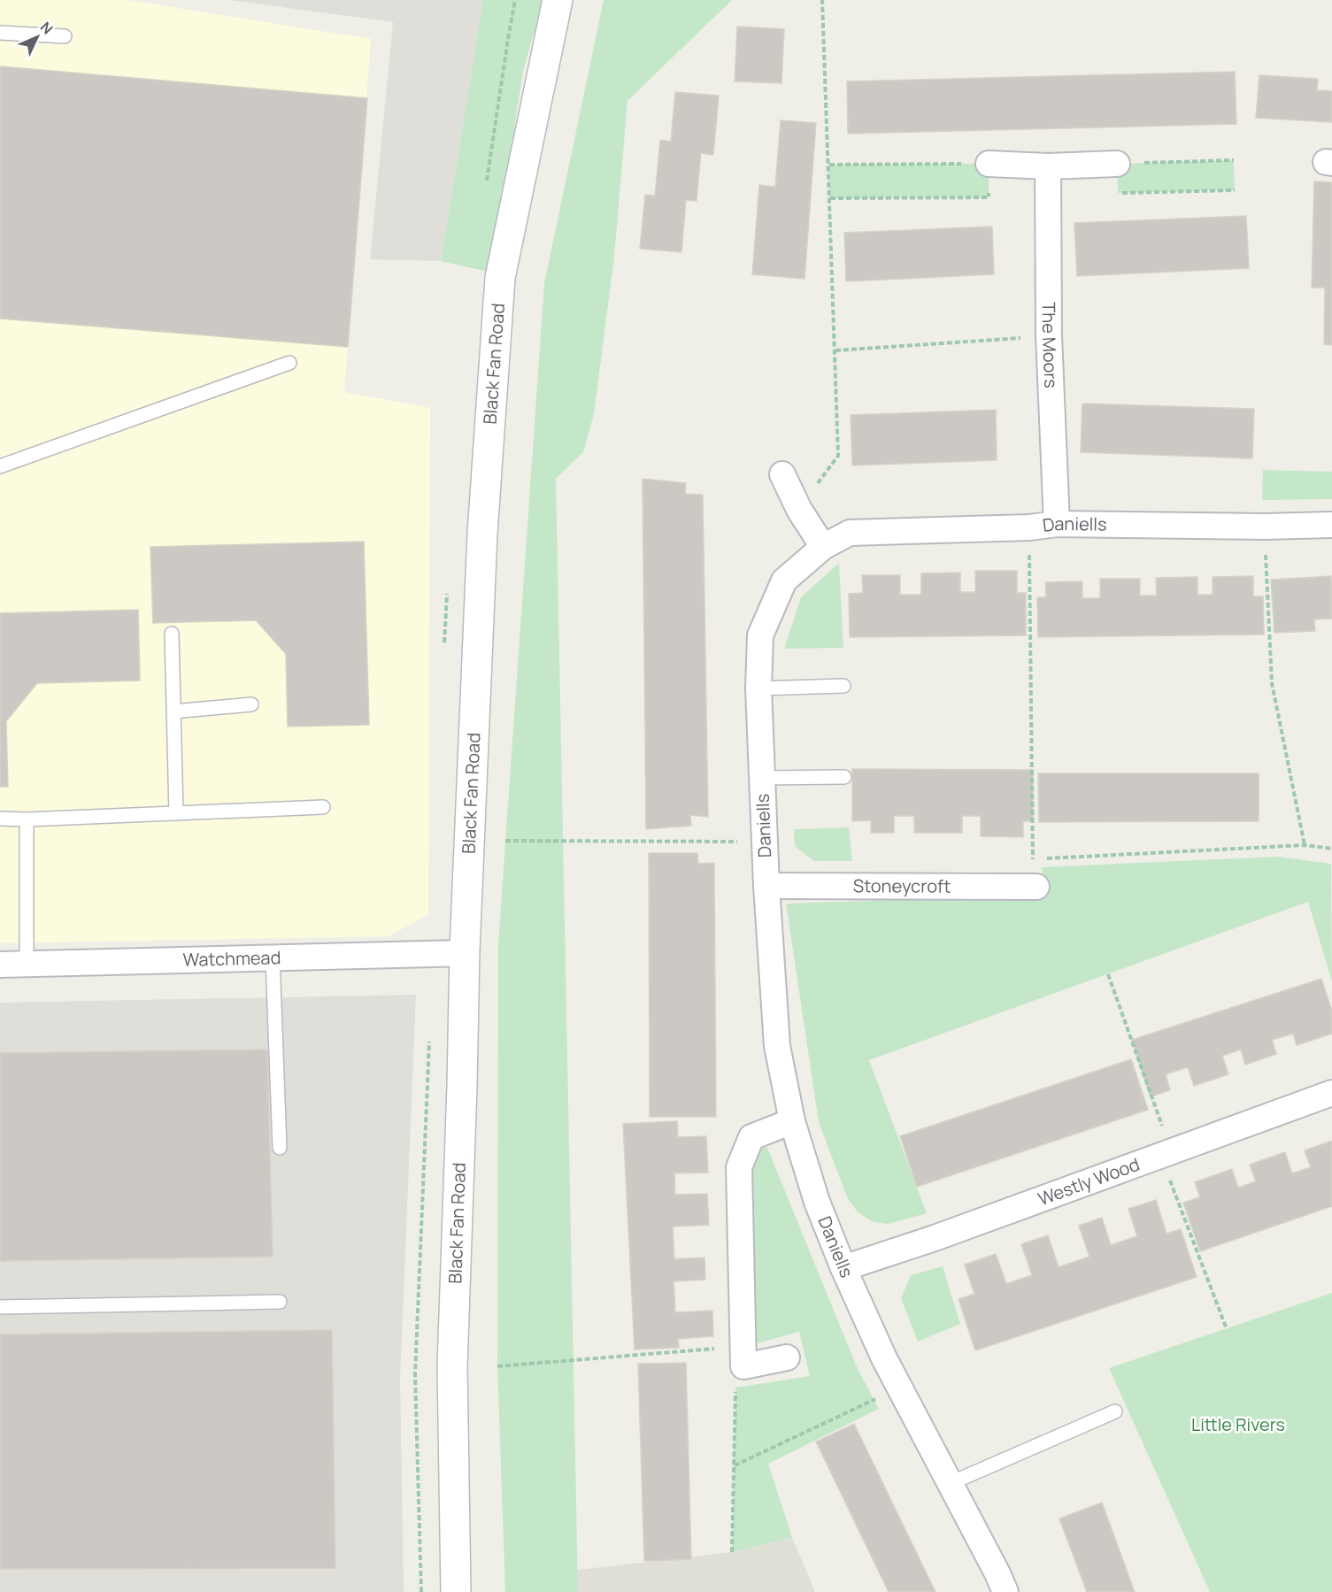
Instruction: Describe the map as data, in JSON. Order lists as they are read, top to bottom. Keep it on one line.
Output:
{"streets":{"main road":["Black Fan Road"],"street":["The Moors","Daniells","Stoneycroft","Watchmead","Westly Wood"]},"crossings":[["The Moors","Daniells"],["Black Fan Road","Watchmead"],["Daniells","Stoneycroft"],["Daniells","Westly Wood"]],"parks":["Little Rivers"],"north":"top right"}
